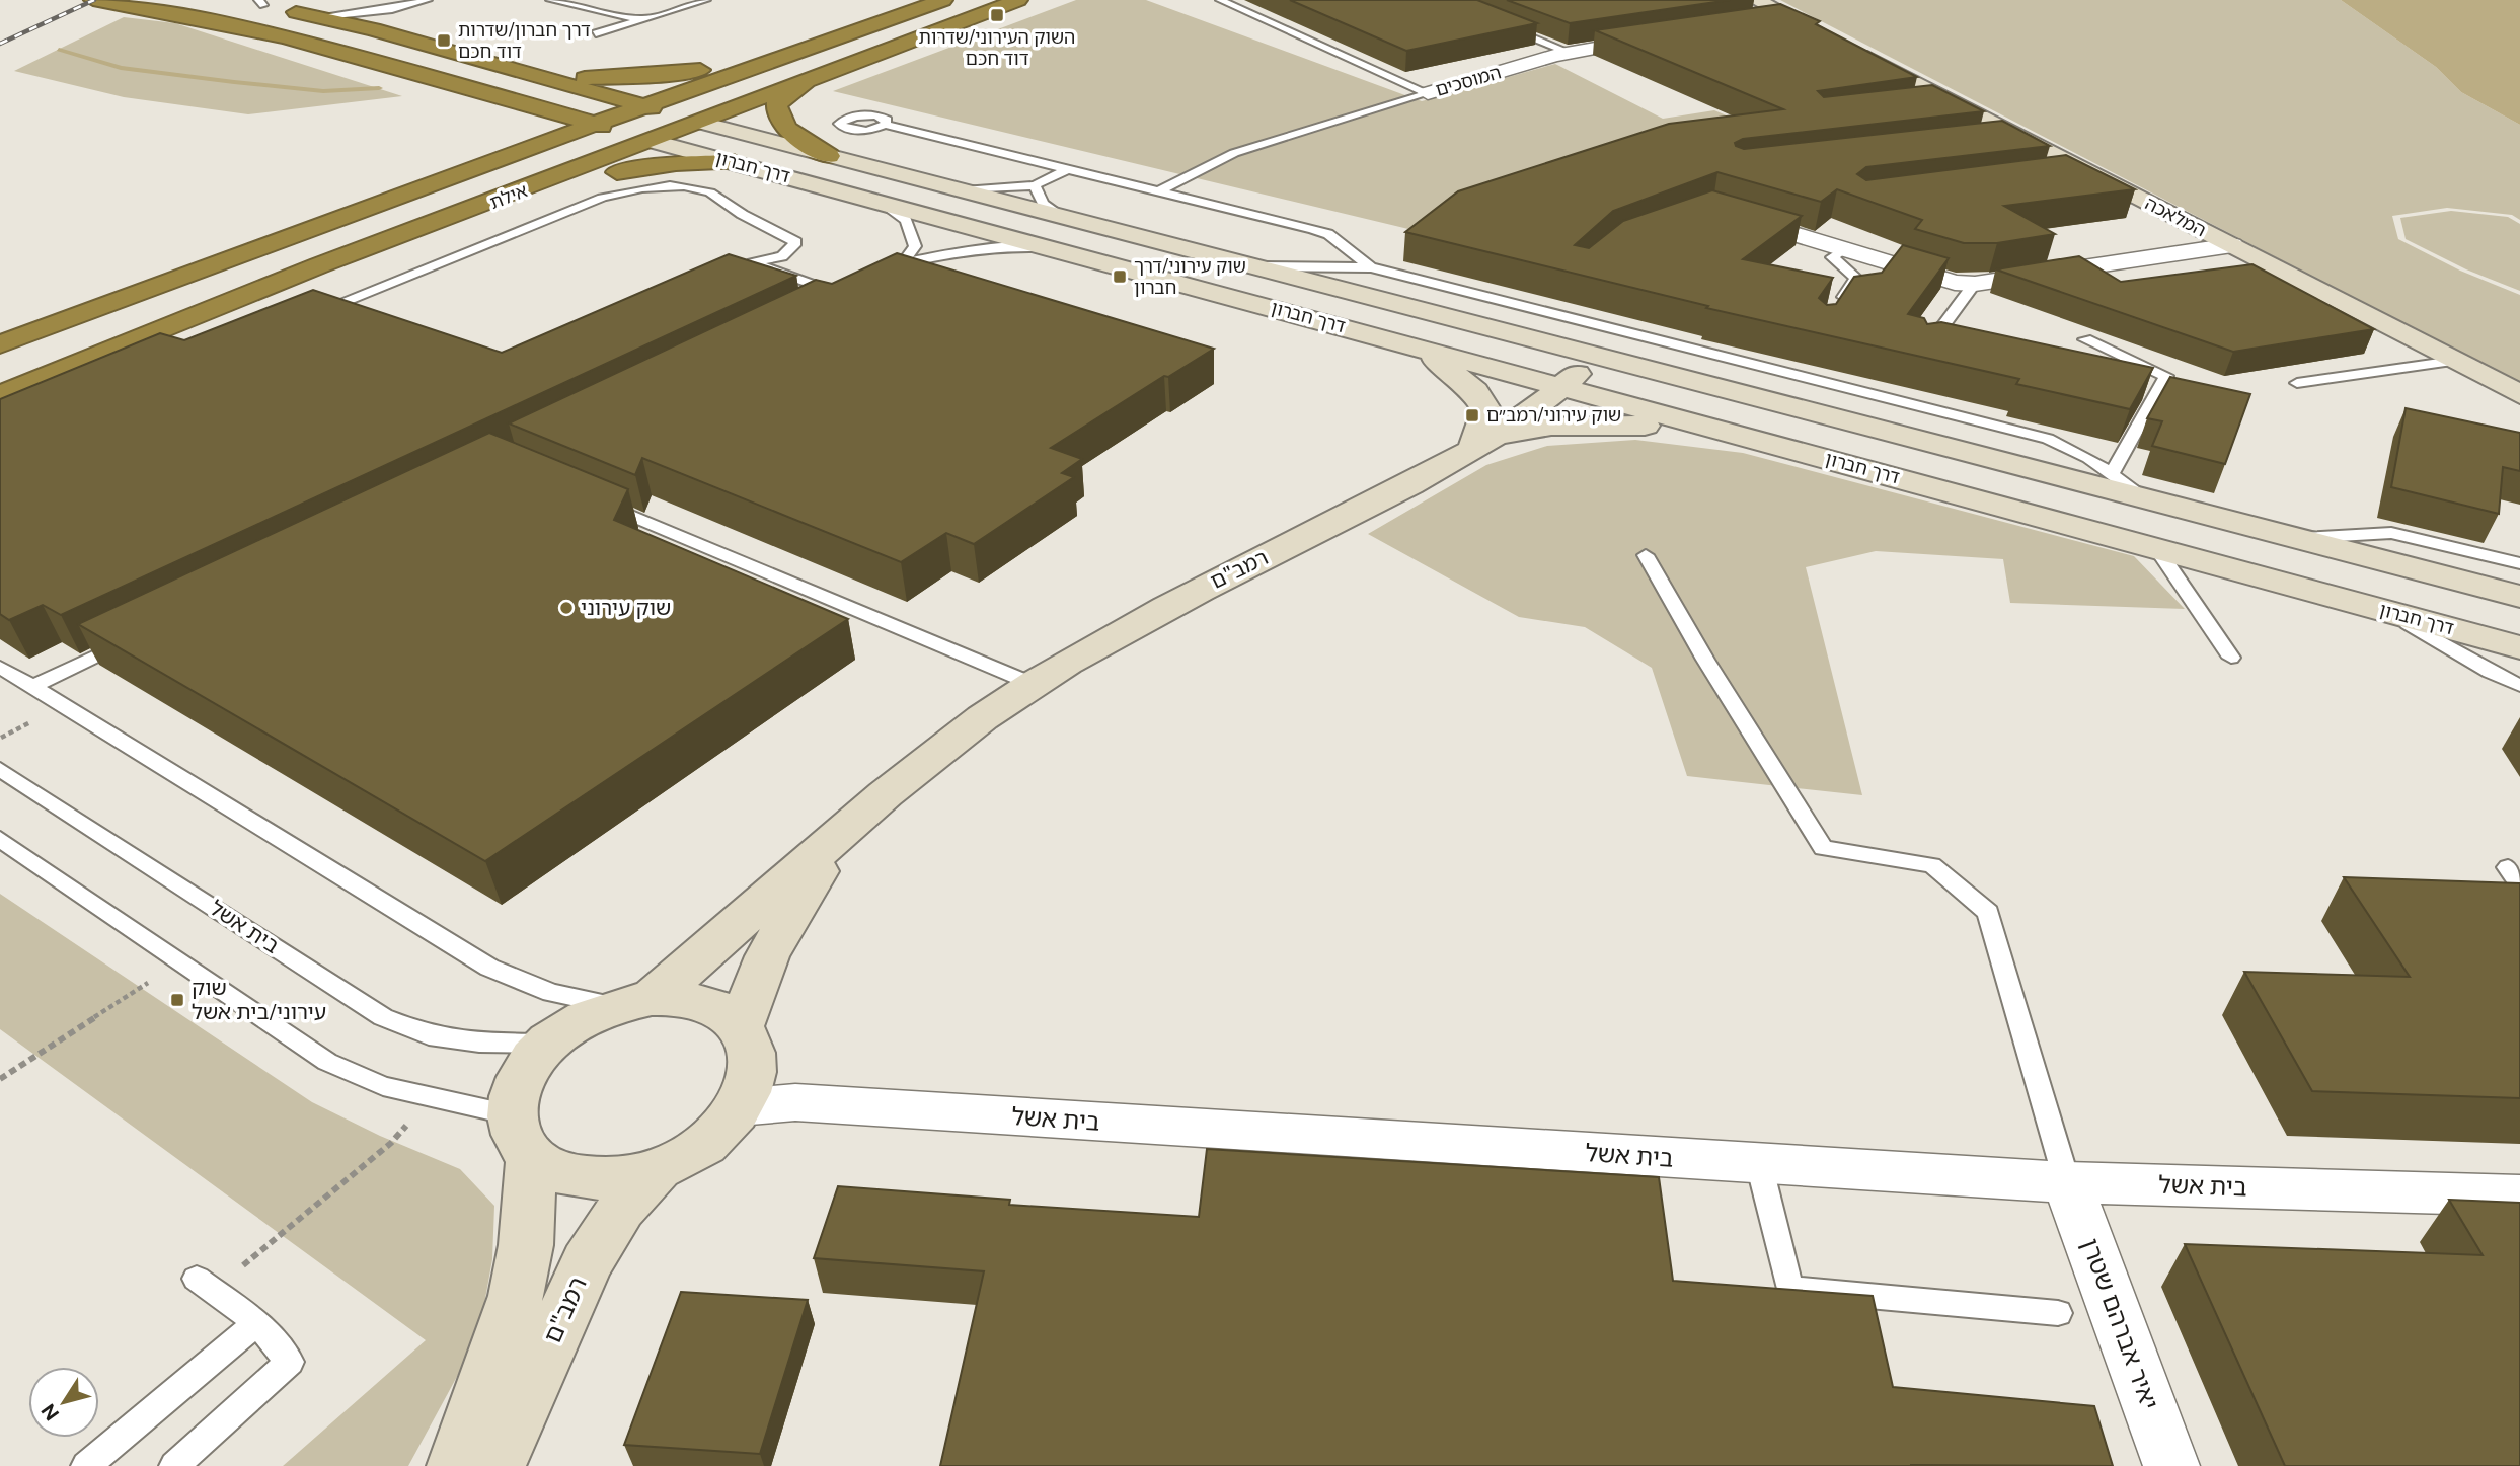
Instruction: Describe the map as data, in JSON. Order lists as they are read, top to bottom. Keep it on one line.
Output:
{"streets":{"highway":["דרך חברון","אילת"],"main road":["המלאכה","רמב\"ם"],"street":["המוסכים","בית אשל","יאיר אברהם שטרן"]},"crossings":[["דרך חברון","אילת"],["דרך חברון","רמב\"ם"],["רמב\"ם","בית אשל"],["בית אשל","יאיר אברהם שטרן"]],"places":{"transit":["השוק העירוני/שדרות דוד חכם","דרך חברון/שדרות דוד חכם","שוק עירוני/דרך חברון","שוק עירוני/רמב״ם","שוק עירוני/בית אשל"],"other":["שוק עירוני"]},"north":"bottom left"}
